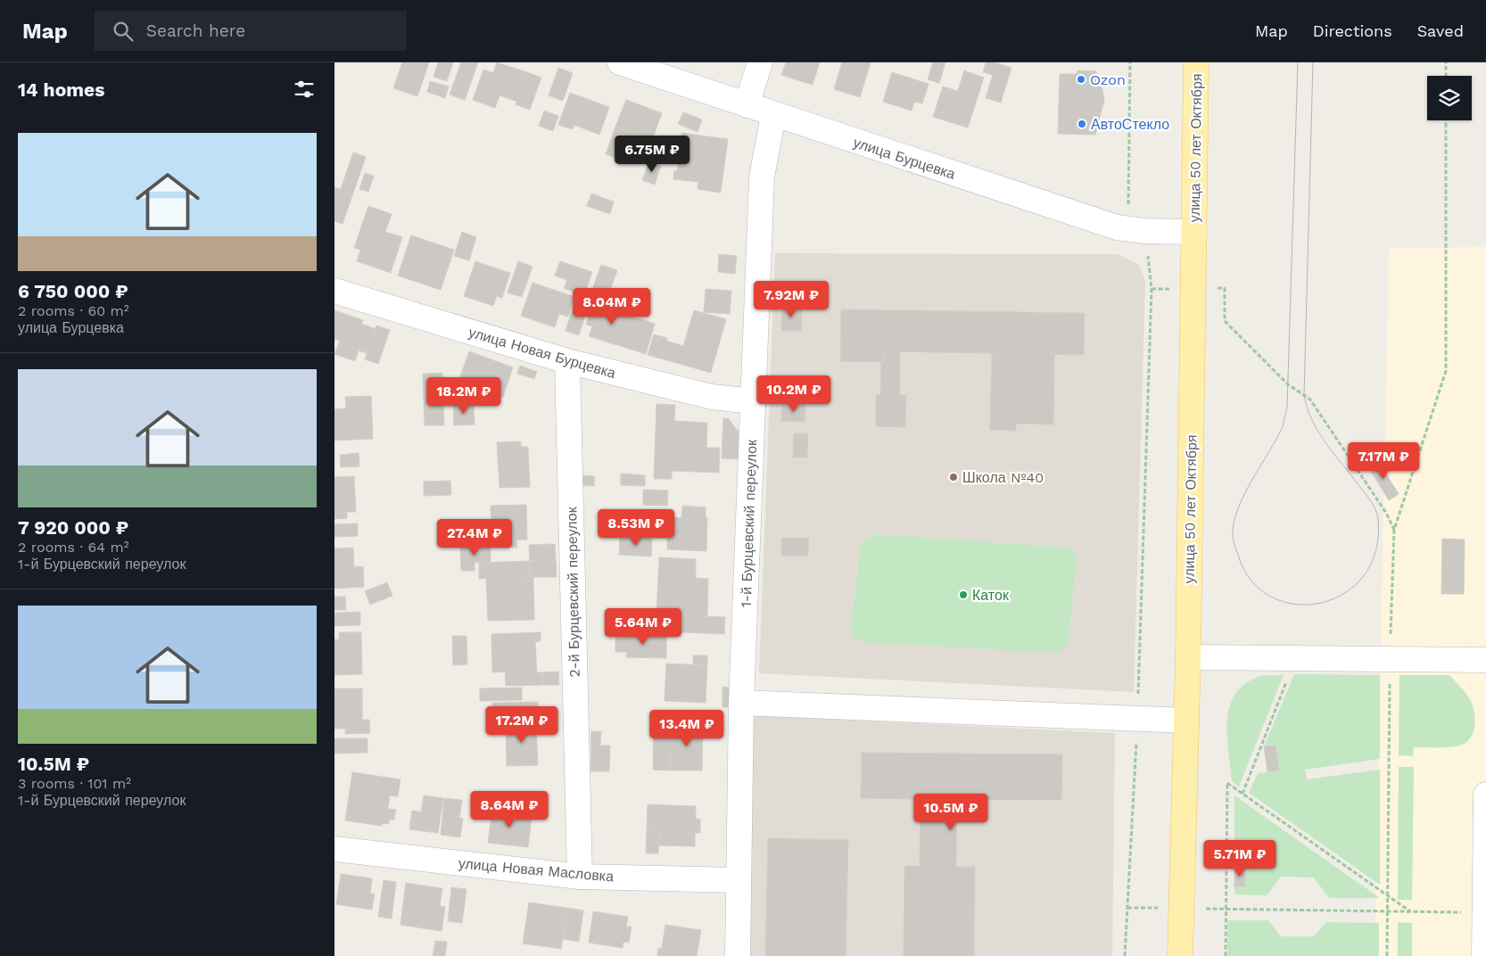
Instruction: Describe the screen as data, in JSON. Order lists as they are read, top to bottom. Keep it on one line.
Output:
{"streets":{"main road":["улица 50 лет Октября"],"street":["улица Бурцевка","улица Новая Бурцевка","1-й Бурцевский переулок","2-й Бурцевский переулок","улица Новая Масловка"]},"crossings":[["улица 50 лет Октября","улица Бурцевка"],["улица Бурцевка","1-й Бурцевский переулок"],["улица Новая Бурцевка","1-й Бурцевский переулок"],["улица Новая Бурцевка","2-й Бурцевский переулок"],["1-й Бурцевский переулок","улица Новая Масловка"],["2-й Бурцевский переулок","улица Новая Масловка"]],"places":["Ozon","АвтоСтекло","Школа №40","Каток"],"page":{"header":"Map","search":"Search here","nav":["Map","Directions","Saved"],"heading":"14 homes","list":[{"name":"6 750 000 ₽","note":"2 rooms · 60 m² · улица Бурцевка"},{"name":"7 920 000 ₽","note":"2 rooms · 64 m² · 1-й Бурцевский переулок"},{"name":"10.5M ₽","note":"3 rooms · 101 m² · 1-й Бурцевский переулок"}],"price":["6.75M ₽","7.92M ₽","8.04M ₽","10.2M ₽","18.2M ₽","7.17M ₽","8.53M ₽","27.4M ₽","5.64M ₽","17.2M ₽","13.4M ₽","8.64M ₽","10.5M ₽","5.71M ₽"]}}
